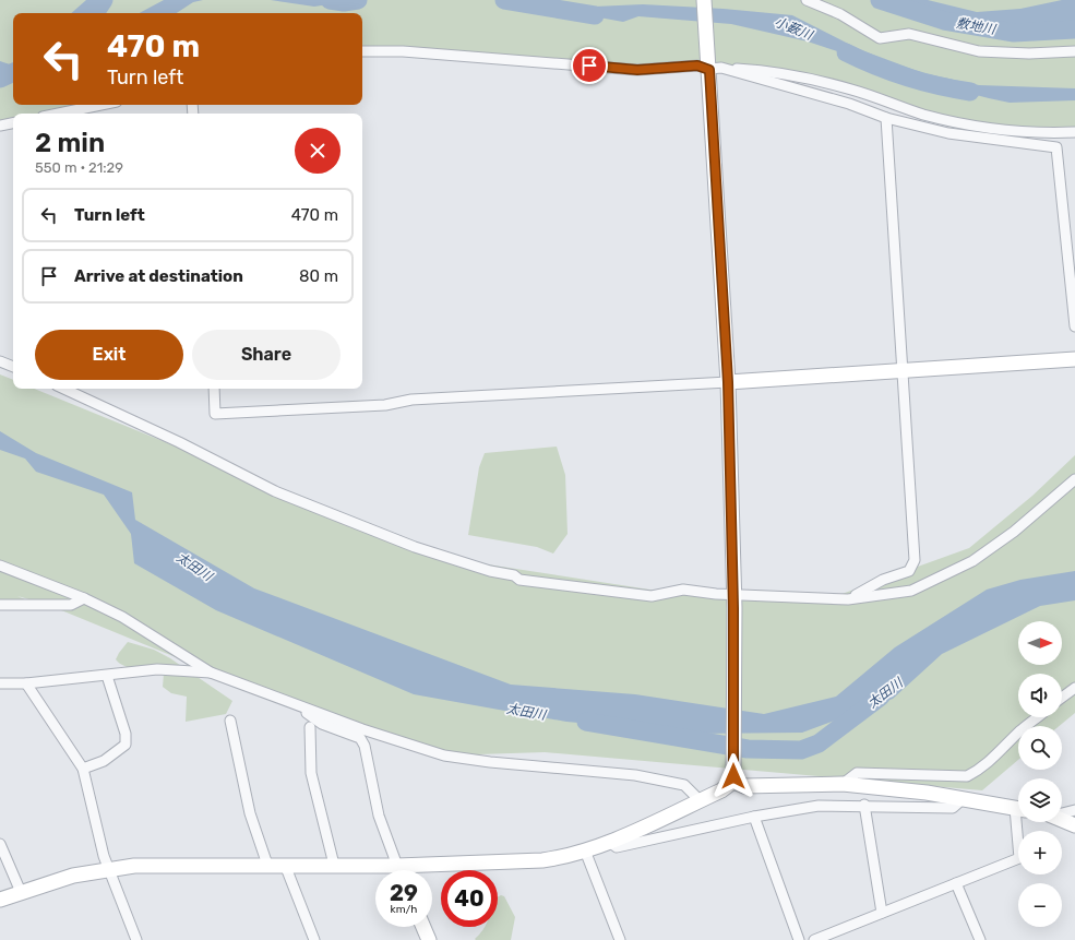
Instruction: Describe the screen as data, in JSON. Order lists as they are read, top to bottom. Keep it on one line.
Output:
{"water":["敷地川","小薮川","太田川"],"north":"right","page":{"turn":["470 m","Turn left"],"heading":["2 min","550 m · 21:29"],"list":[{"name":"Turn left","value":"470 m"},{"name":"Arrive at destination","value":"80 m"}],"buttons":["Exit","Share"],"map_buttons":["+","−"],"speed":"29 km/h","limit":"40"}}
